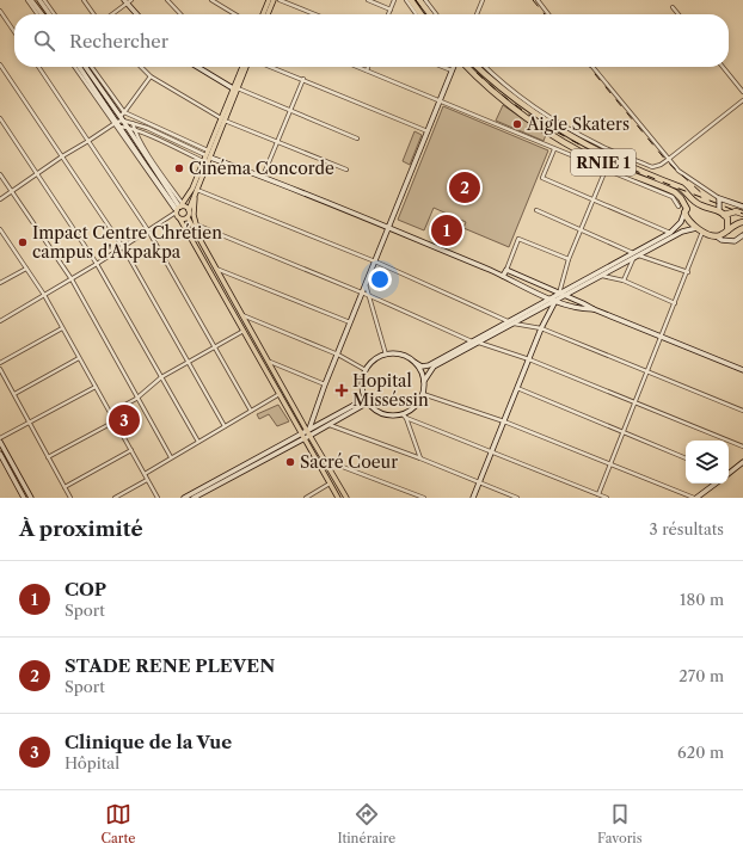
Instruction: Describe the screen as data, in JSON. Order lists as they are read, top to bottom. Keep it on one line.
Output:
{"streets":{"highway":["RNIE 1"]},"places":{"other":["Aigle Skaters","Cinéma Concorde","Impact Centre Chrétien campus d'Akpakpa","Sacré Coeur"],"health":["Hopital Misséssin"]},"page":{"search":"Rechercher","pins":["2","1","3"],"heading":["À proximité","3 résultats"],"list":[{"mark":"1","name":"COP","note":"Sport","value":"180 m"},{"mark":"2","name":"STADE RENE PLEVEN","note":"Sport","value":"270 m"},{"mark":"3","name":"Clinique de la Vue","note":"Hôpital","value":"620 m"}],"nav":["Carte","Itinéraire","Favoris"]}}
